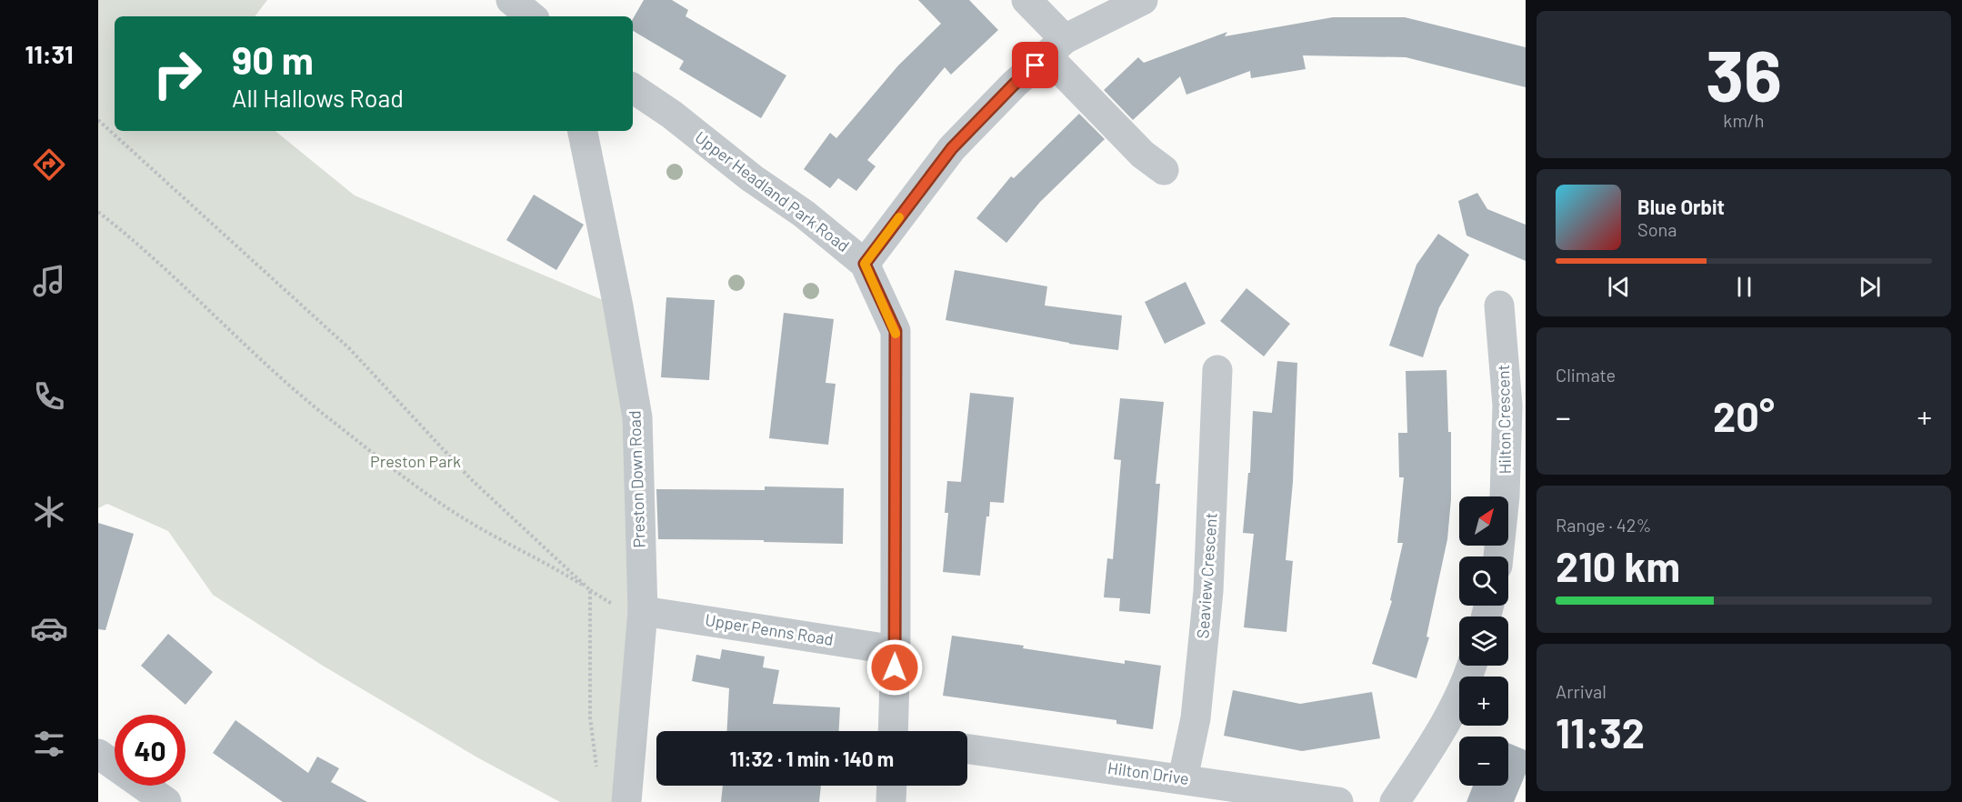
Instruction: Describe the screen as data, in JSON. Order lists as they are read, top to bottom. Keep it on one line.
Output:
{"streets":{"street":["Upper Headland Park Road","Hilton Crescent","Preston Down Road","Seaview Crescent","Upper Penns Road","Hilton Drive"]},"crossings":[["Upper Headland Park Road","Upper Penns Road"],["Preston Down Road","Upper Penns Road"],["Seaview Crescent","Hilton Drive"]],"parks":["Preston Park"],"north":"top right","page":{"tabs":"11:31","tile":[["36","km/h"],"Climate",["Range · 42%","210 km"],["Arrival","11:32"]],"turn":["90 m","All Hallows Road"],"song":["Blue Orbit","Sona"],"heat":["−","20°","+"],"map_buttons":["+","−"],"limit":"40","trip":"11:32 · 1 min · 140 m"}}
